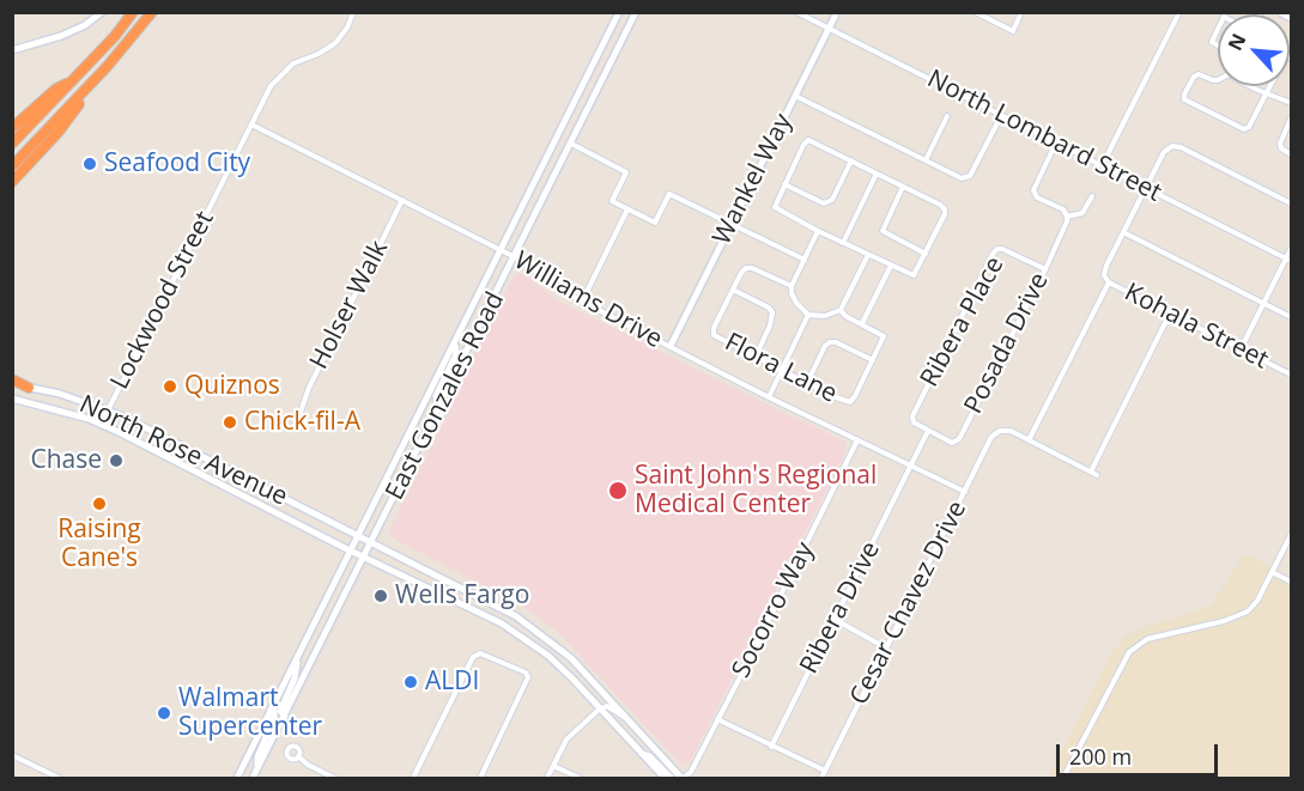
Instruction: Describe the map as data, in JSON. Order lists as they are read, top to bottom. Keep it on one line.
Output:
{"streets":{"main road":["Wankel Way","East Gonzales Road","North Rose Avenue"],"street":["North Lombard Street","Lockwood Street","Williams Drive","Holser Walk","Ribera Place","Kohala Street","Posada Drive","Flora Lane","Cesar Chavez Drive","Ribera Drive","Socorro Way"]},"crossings":[["North Lombard Street","Wankel Way"],["Wankel Way","Williams Drive"],["Lockwood Street","Williams Drive"],["Lockwood Street","North Rose Avenue"],["Williams Drive","Holser Walk"],["Williams Drive","East Gonzales Road"],["Williams Drive","Cesar Chavez Drive"],["Williams Drive","Ribera Drive"],["Williams Drive","Socorro Way"],["Ribera Place","Posada Drive"],["Ribera Place","Ribera Drive"],["Posada Drive","Ribera Drive"],["East Gonzales Road","North Rose Avenue"]],"places":["Seafood City","Quiznos","Chick-fil-A","Chase","Saint John's Regional Medical Center","Raising Cane's","Wells Fargo","ALDI","Walmart Supercenter"],"scale_bar":"200 m","north":"top left"}
